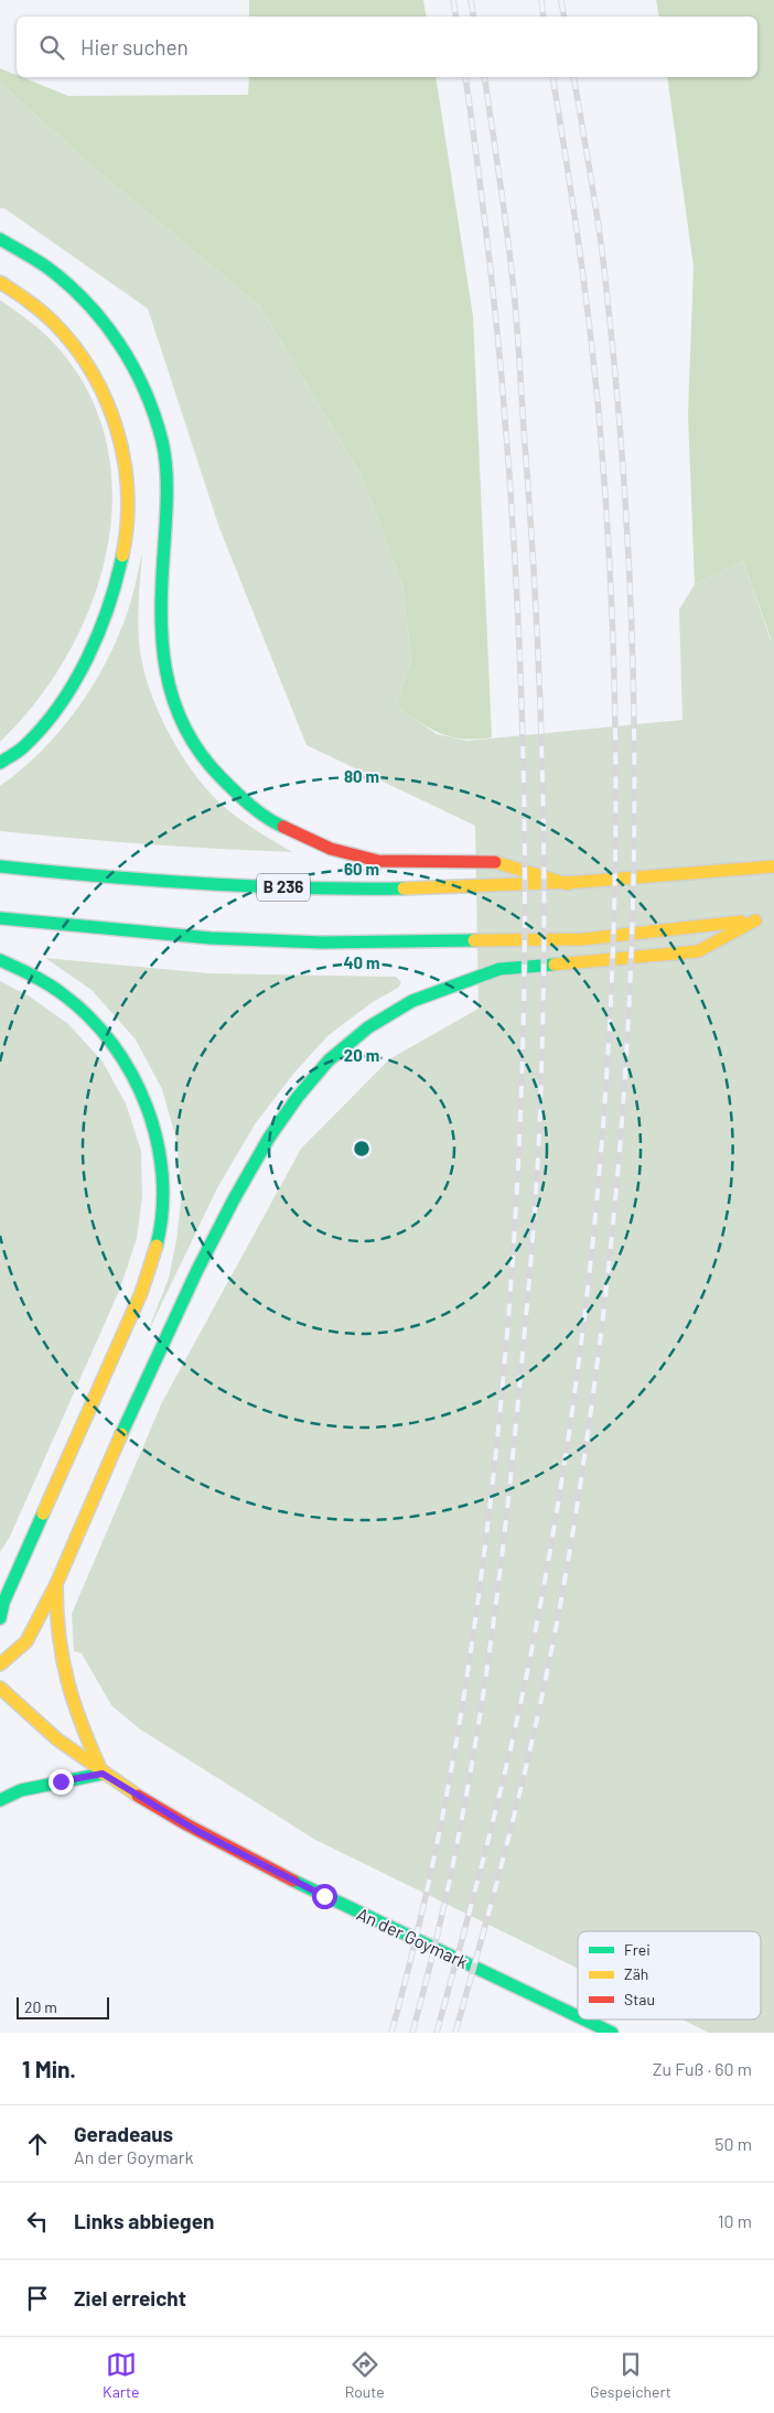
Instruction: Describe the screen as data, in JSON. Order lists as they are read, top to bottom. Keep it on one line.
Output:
{"streets":{"main road":["B 236","An der Goymark"]},"legend":["Frei","Zäh","Stau"],"scale_bar":"20 m","page":{"search":"Hier suchen","scale":"20 m","heading":["1 Min.","Zu Fuß · 60 m"],"list":[["Geradeaus","An der Goymark","50 m"],["Links abbiegen","10 m"],"Ziel erreicht"],"nav":["Karte","Route","Gespeichert"]},"rings":["80 m","60 m","40 m","20 m"]}
